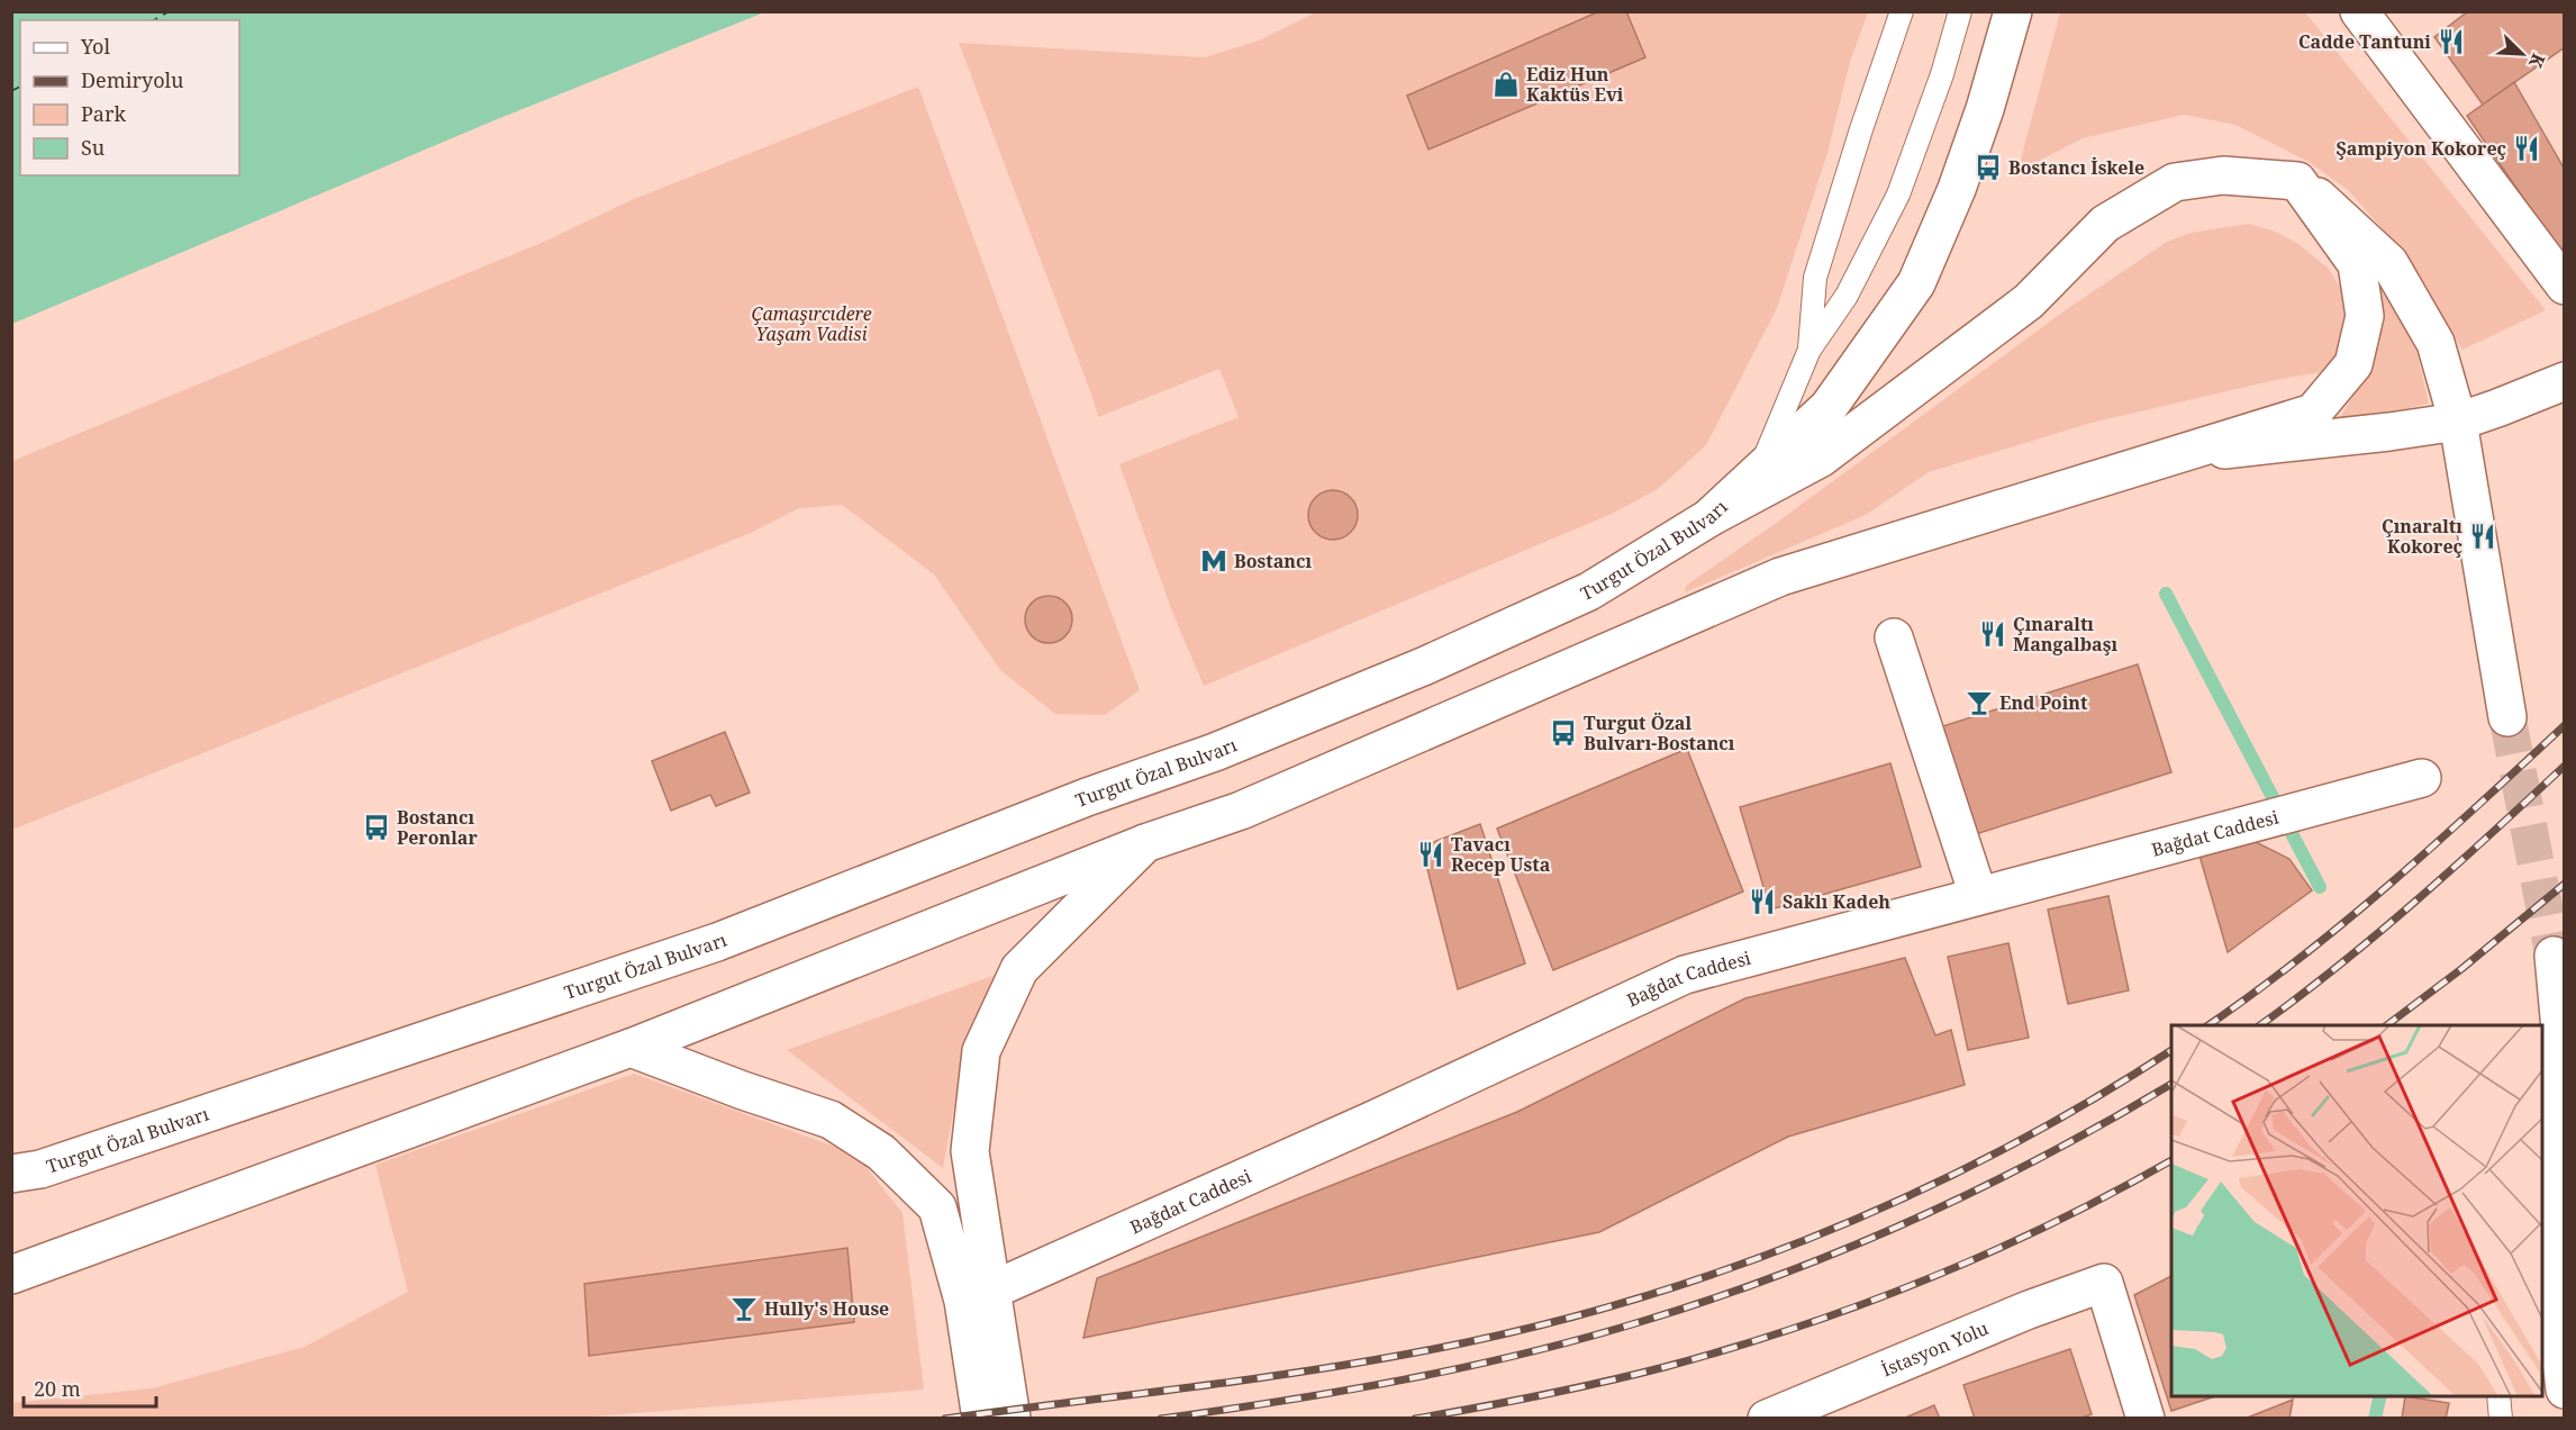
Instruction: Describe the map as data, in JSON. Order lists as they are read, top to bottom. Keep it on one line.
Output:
{"streets":{"main road":["Turgut Özal Bulvarı","Bağdat Caddesi","İstasyon Yolu"]},"parks":["Çamaşırcıdere Yaşam Vadisi"],"places":{"restaurant":["Cadde Tantuni","Şampiyon Kokoreç","Çınaraltı Kokoreç","Çınaraltı Mangalbaşı","Tavacı Recep Usta","Saklı Kadeh"],"shop":["Ediz Hun Kaktüs Evi"],"bus stop":["Bostancı İskele","Turgut Özal Bulvarı-Bostancı","Bostancı Peronlar"],"metro station":["Bostancı"],"bar":["End Point","Hully's House"]},"legend":["Yol","Demiryolu","Park","Su"],"scale_bar":"20 m","north":"bottom right"}
